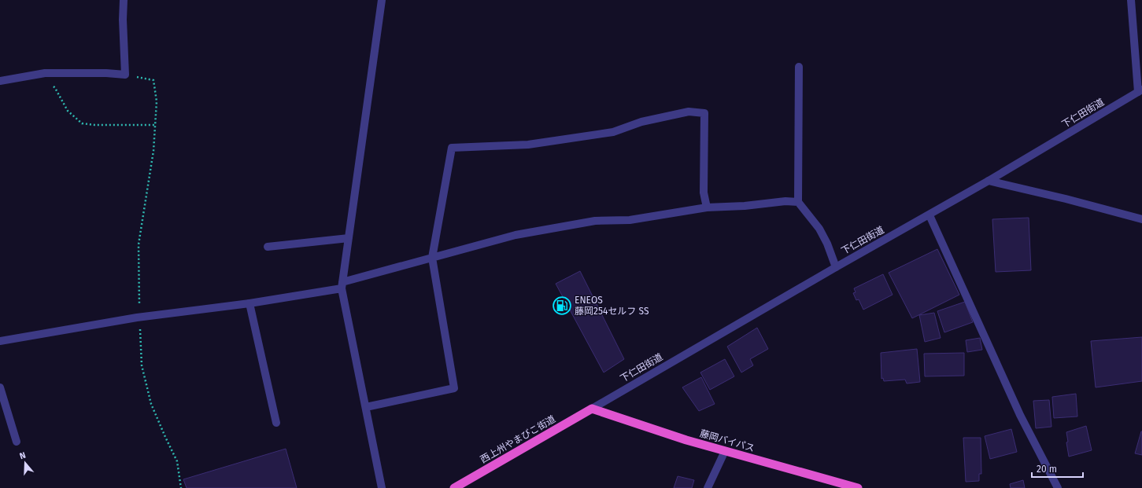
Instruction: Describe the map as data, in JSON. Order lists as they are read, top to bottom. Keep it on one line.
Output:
{"streets":{"highway":["西上州やまびこ街道","藤岡バイパス"],"street":["下仁田街道"]},"crossings":[["下仁田街道","西上州やまびこ街道"],["下仁田街道","藤岡バイパス"],["西上州やまびこ街道","藤岡バイパス"]],"places":{"fuel station":["ENEOS 藤岡254セルフ SS"]},"scale_bar":"20 m","north":"top"}
